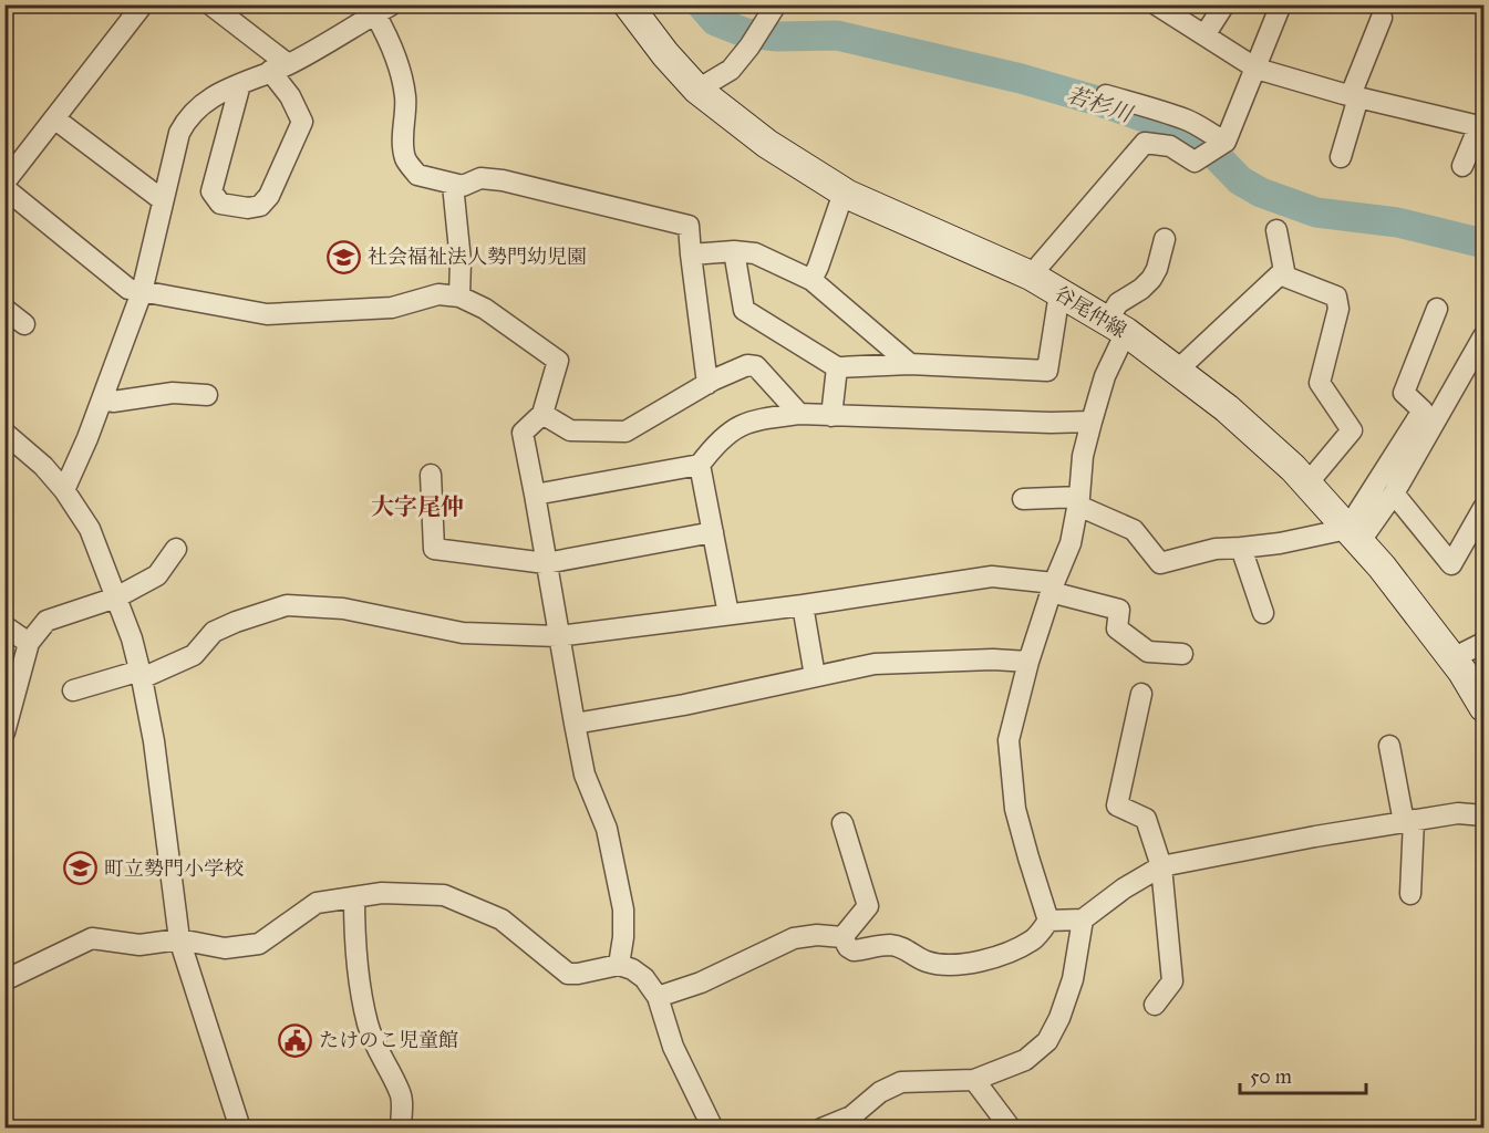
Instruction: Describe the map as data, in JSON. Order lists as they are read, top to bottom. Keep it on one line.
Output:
{"streets":{"main road":["谷尾仲線"]},"districts":["大字尾仲"],"water":["若杉川"],"places":{"school or university":["社会福祉法人勢門幼児園","町立勢門小学校"],"public building":["たけのこ児童館"]},"scale_bar":"50 m"}
